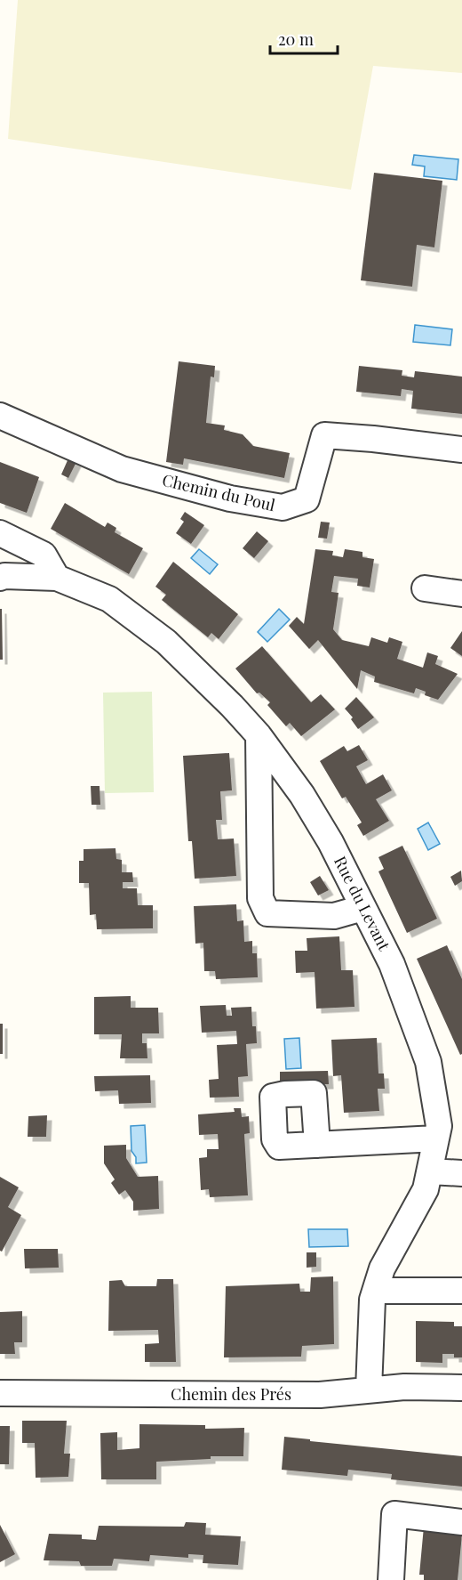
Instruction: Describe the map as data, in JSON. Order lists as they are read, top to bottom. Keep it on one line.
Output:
{"streets":{"street":["Chemin du Poul","Rue du Levant","Chemin des Prés"]},"crossings":[["Rue du Levant","Chemin des Prés"]],"scale_bar":"20 m"}
